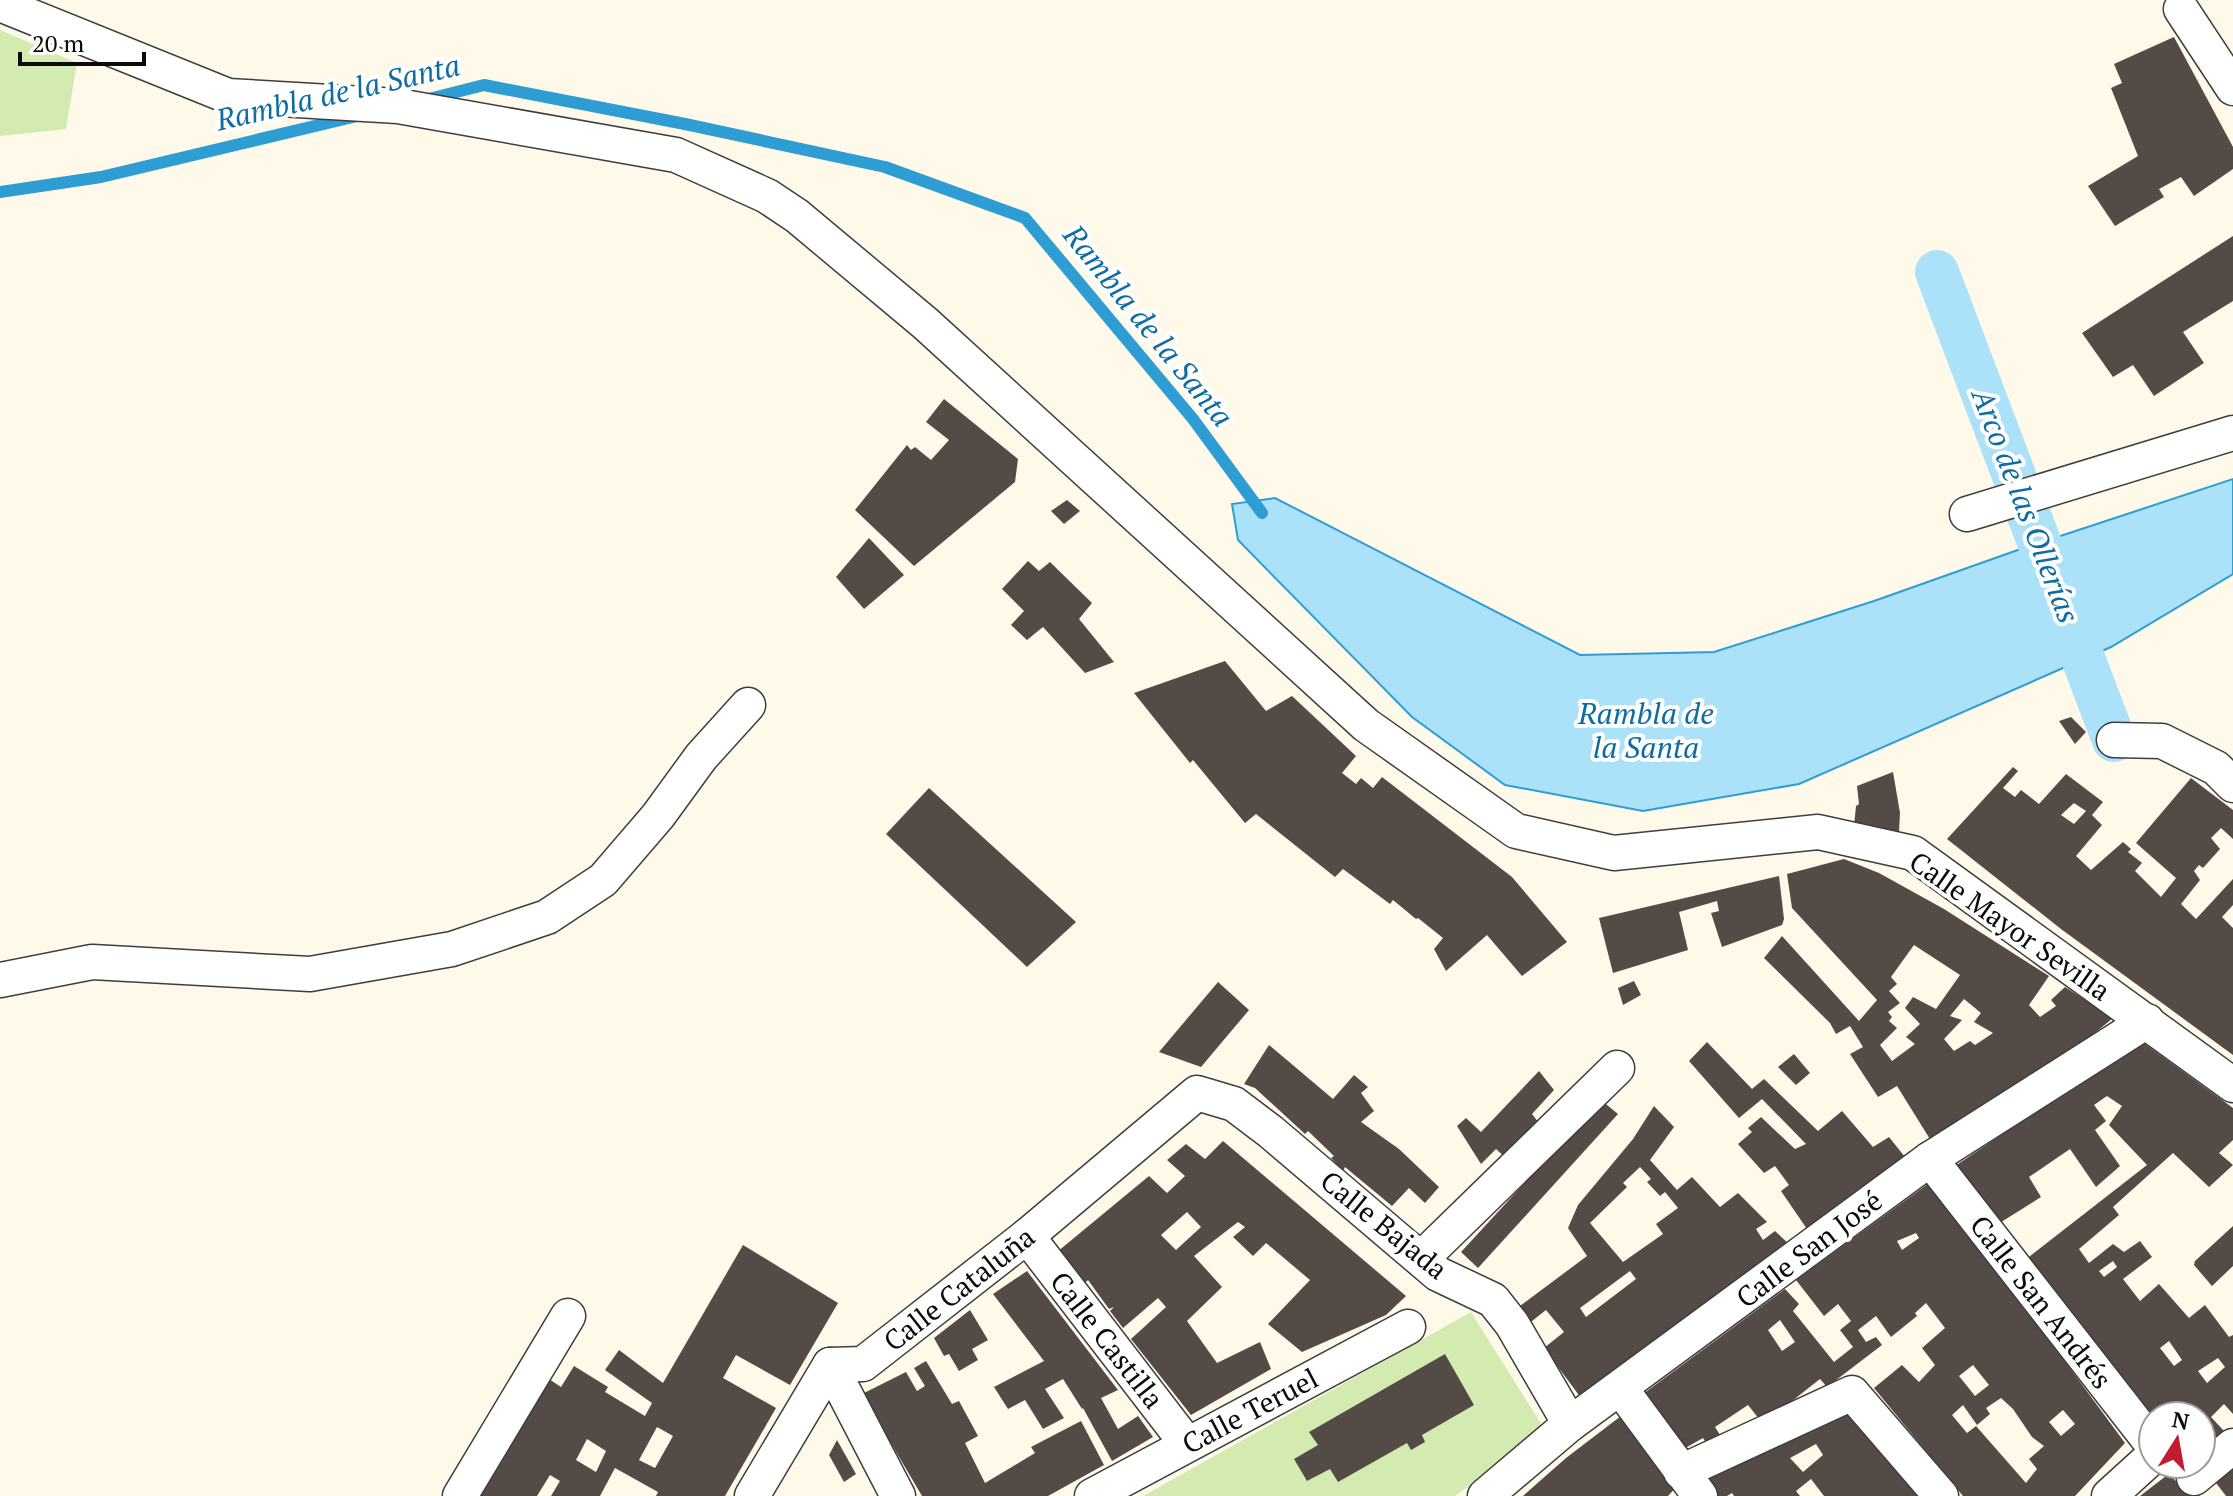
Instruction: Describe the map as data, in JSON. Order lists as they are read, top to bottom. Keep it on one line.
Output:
{"streets":{"street":["Calle Mayor Sevilla","Calle Bajada","Calle San José","Calle Cataluña","Calle San Andrés","Calle Castilla","Calle Teruel"]},"crossings":[["Calle Mayor Sevilla","Calle San José"],["Calle Bajada","Calle San José"],["Calle Bajada","Calle Cataluña"],["Calle San José","Calle San Andrés"],["Calle Cataluña","Calle Castilla"],["Calle Castilla","Calle Teruel"]],"water":["Rambla de la Santa","Arco de las Ollerías"],"scale_bar":"20 m","north":"top"}
